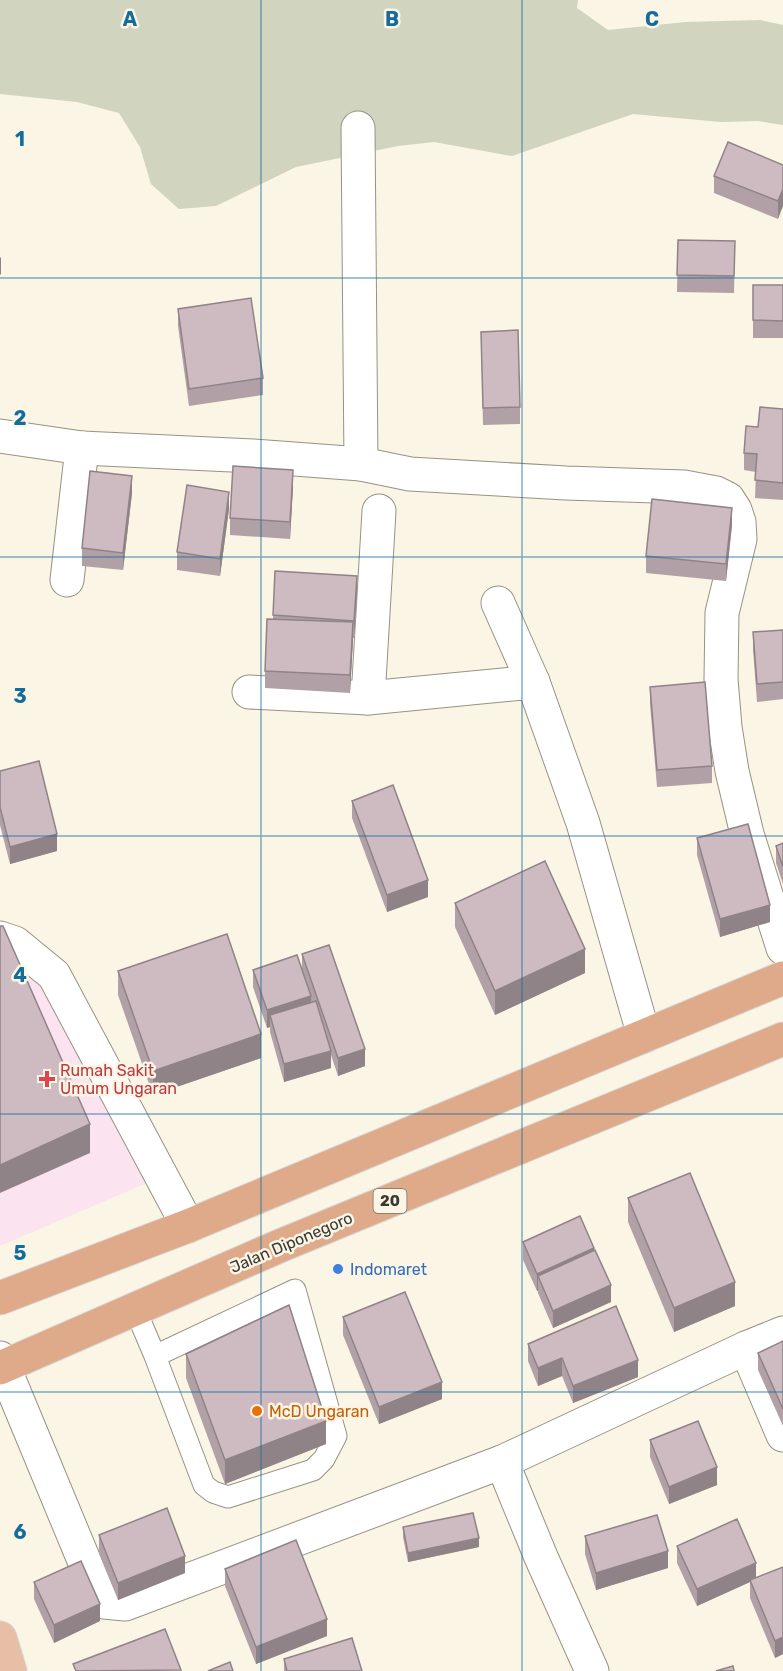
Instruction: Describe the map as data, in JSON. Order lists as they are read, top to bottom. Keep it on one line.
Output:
{"streets":{"highway":["20","Jalan Diponegoro"]},"places":{"health":["Rumah Sakit Umum Ungaran"],"other":["Indomaret","McD Ungaran"]},"grid":{"columns":["A","B","C"],"rows":["1","2","3","4","5","6"]}}
